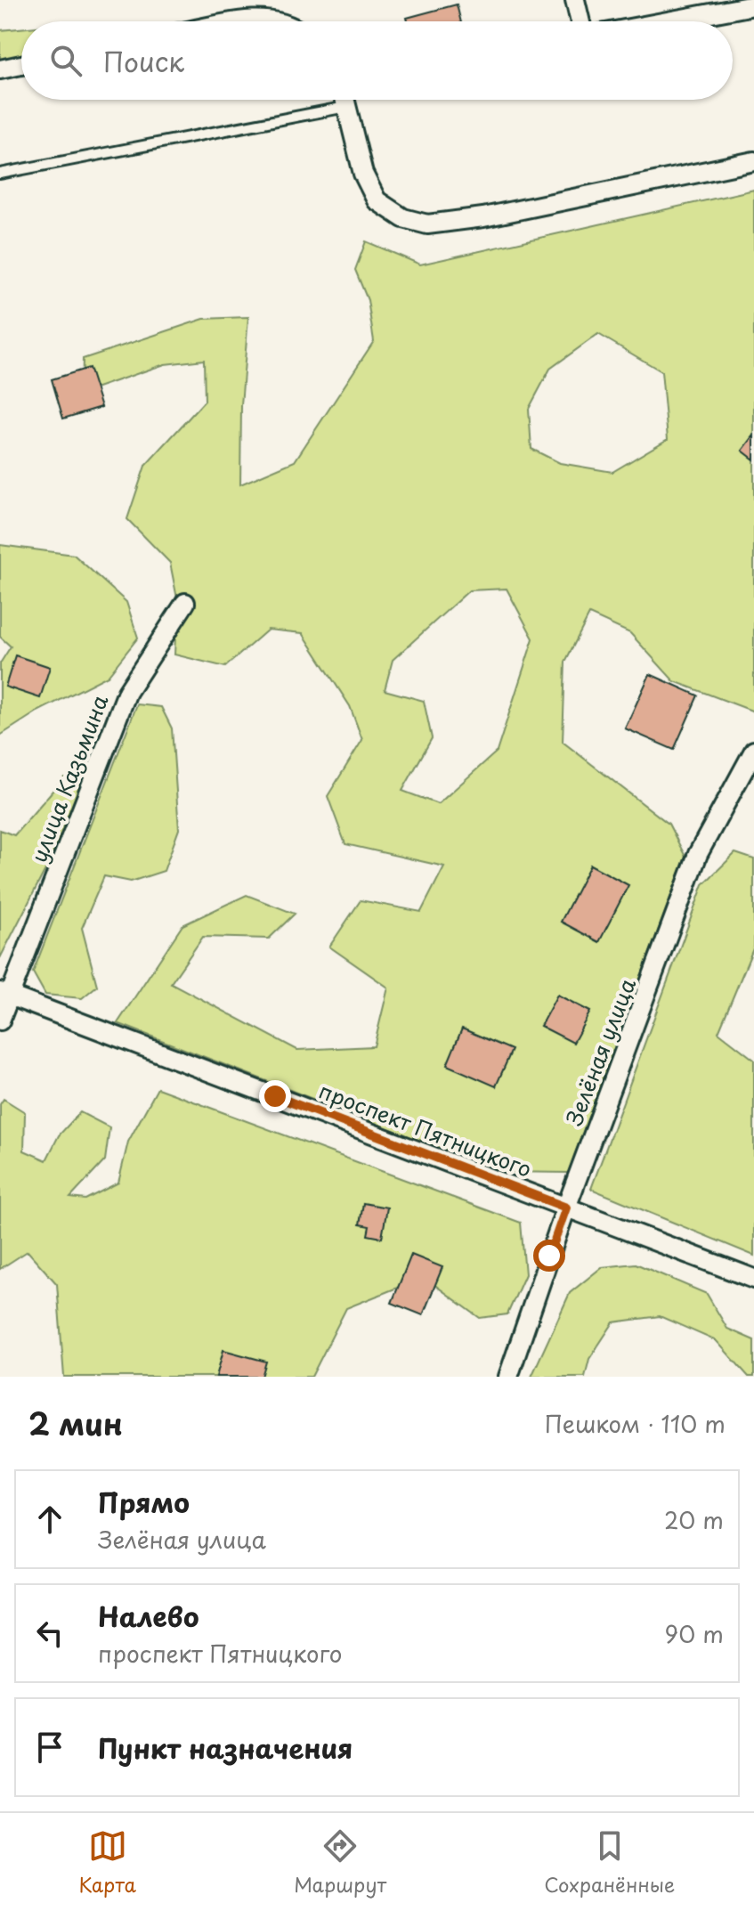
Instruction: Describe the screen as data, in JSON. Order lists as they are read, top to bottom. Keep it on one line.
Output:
{"streets":{"street":["улица Казьмина","Зелёная улица","проспект Пятницкого"]},"crossings":[["улица Казьмина","проспект Пятницкого"],["Зелёная улица","проспект Пятницкого"]],"page":{"search":"Поиск","heading":["2 мин","Пешком · 110 m"],"list":[["Прямо","Зелёная улица","20 m"],["Налево","проспект Пятницкого","90 m"],"Пункт назначения"],"nav":["Карта","Маршрут","Сохранённые"]}}
